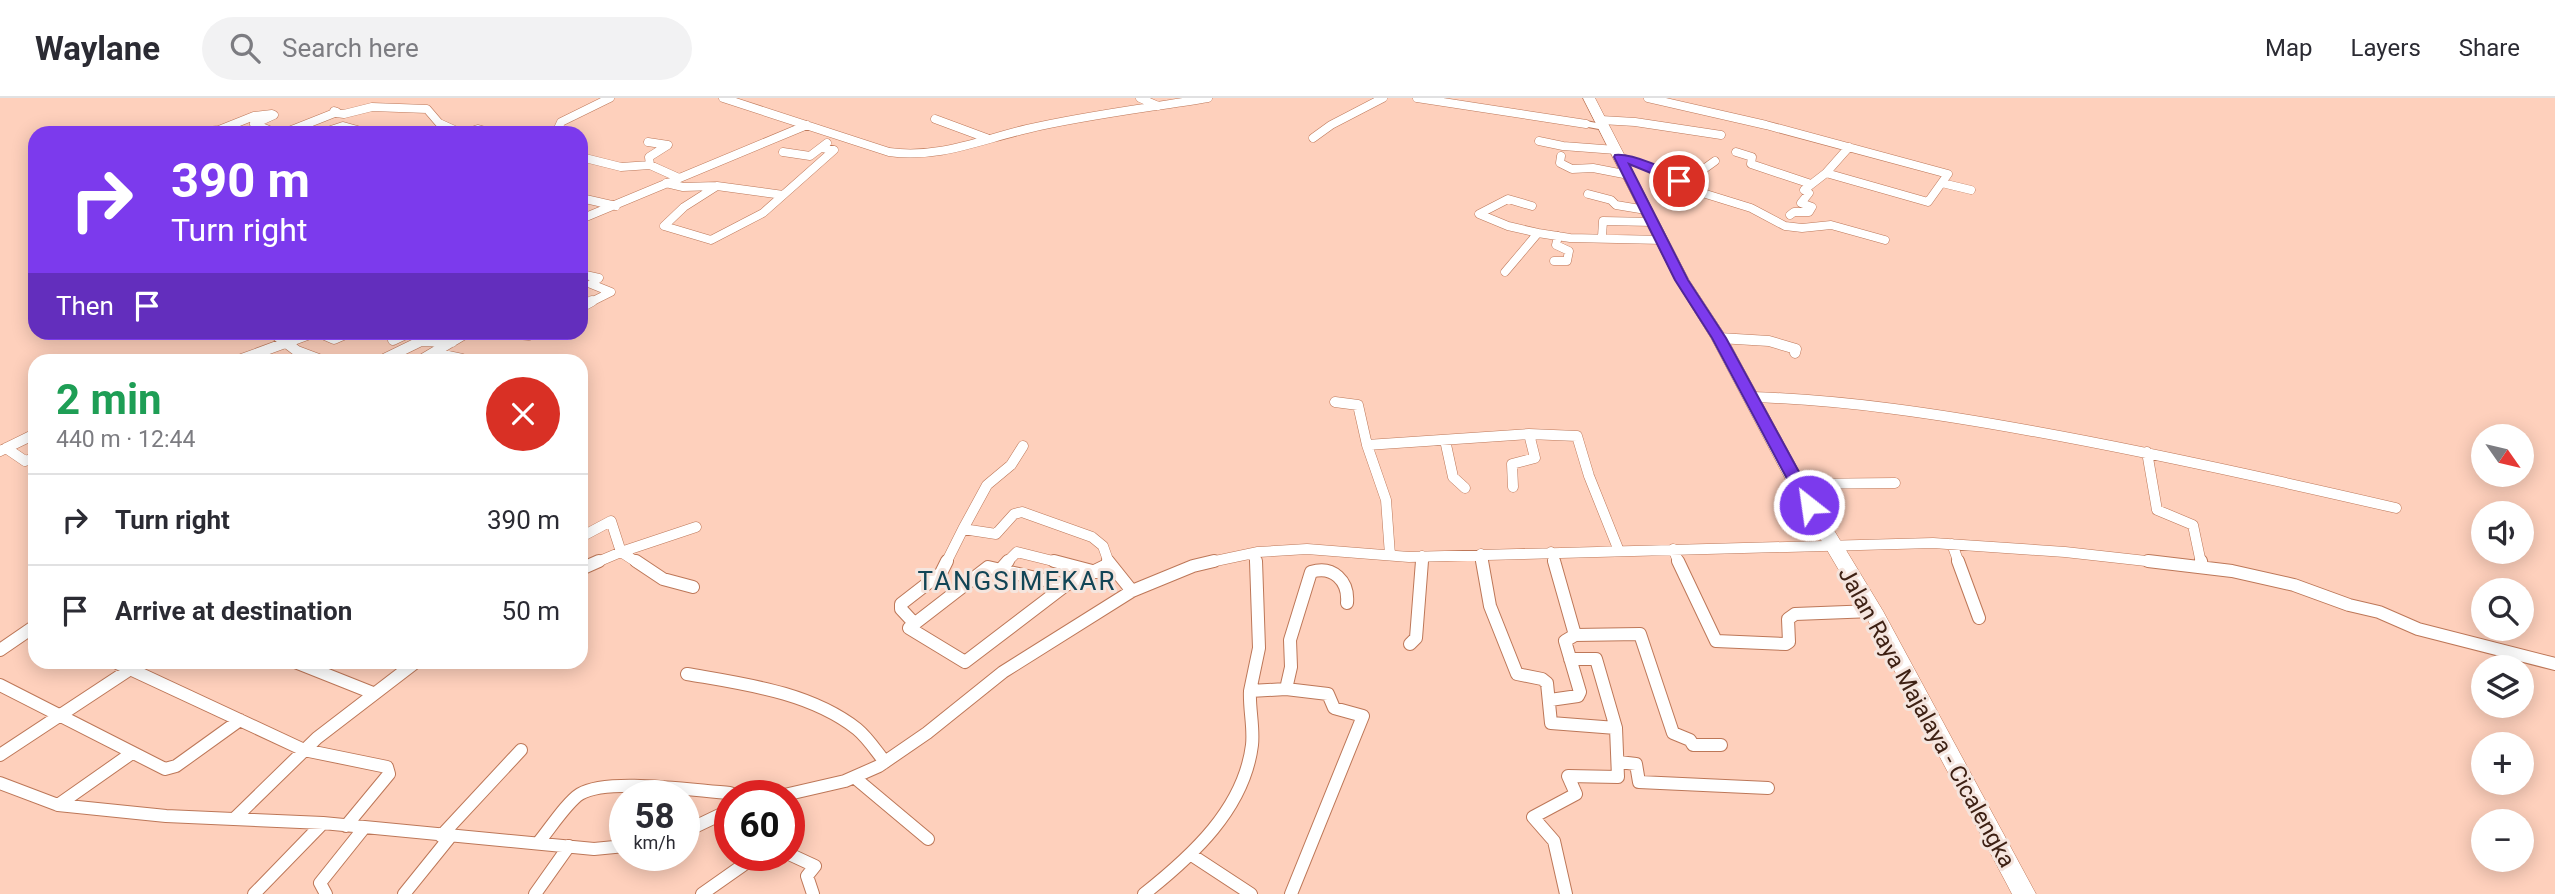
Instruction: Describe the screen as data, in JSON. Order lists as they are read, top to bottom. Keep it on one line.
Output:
{"streets":{"main road":["Jalan Raya Majalaya - Cicalengka"]},"districts":["TANGSIMEKAR"],"north":"bottom right","page":{"header":"Waylane","search":"Search here","nav":["Map","Layers","Share"],"turn":["390 m","Turn right"],"then":"Then","heading":["2 min","440 m · 12:44"],"map_buttons":["+","−"],"list":[{"name":"Turn right","value":"390 m"},{"name":"Arrive at destination","value":"50 m"}],"speed":"58 km/h","limit":"60"}}
